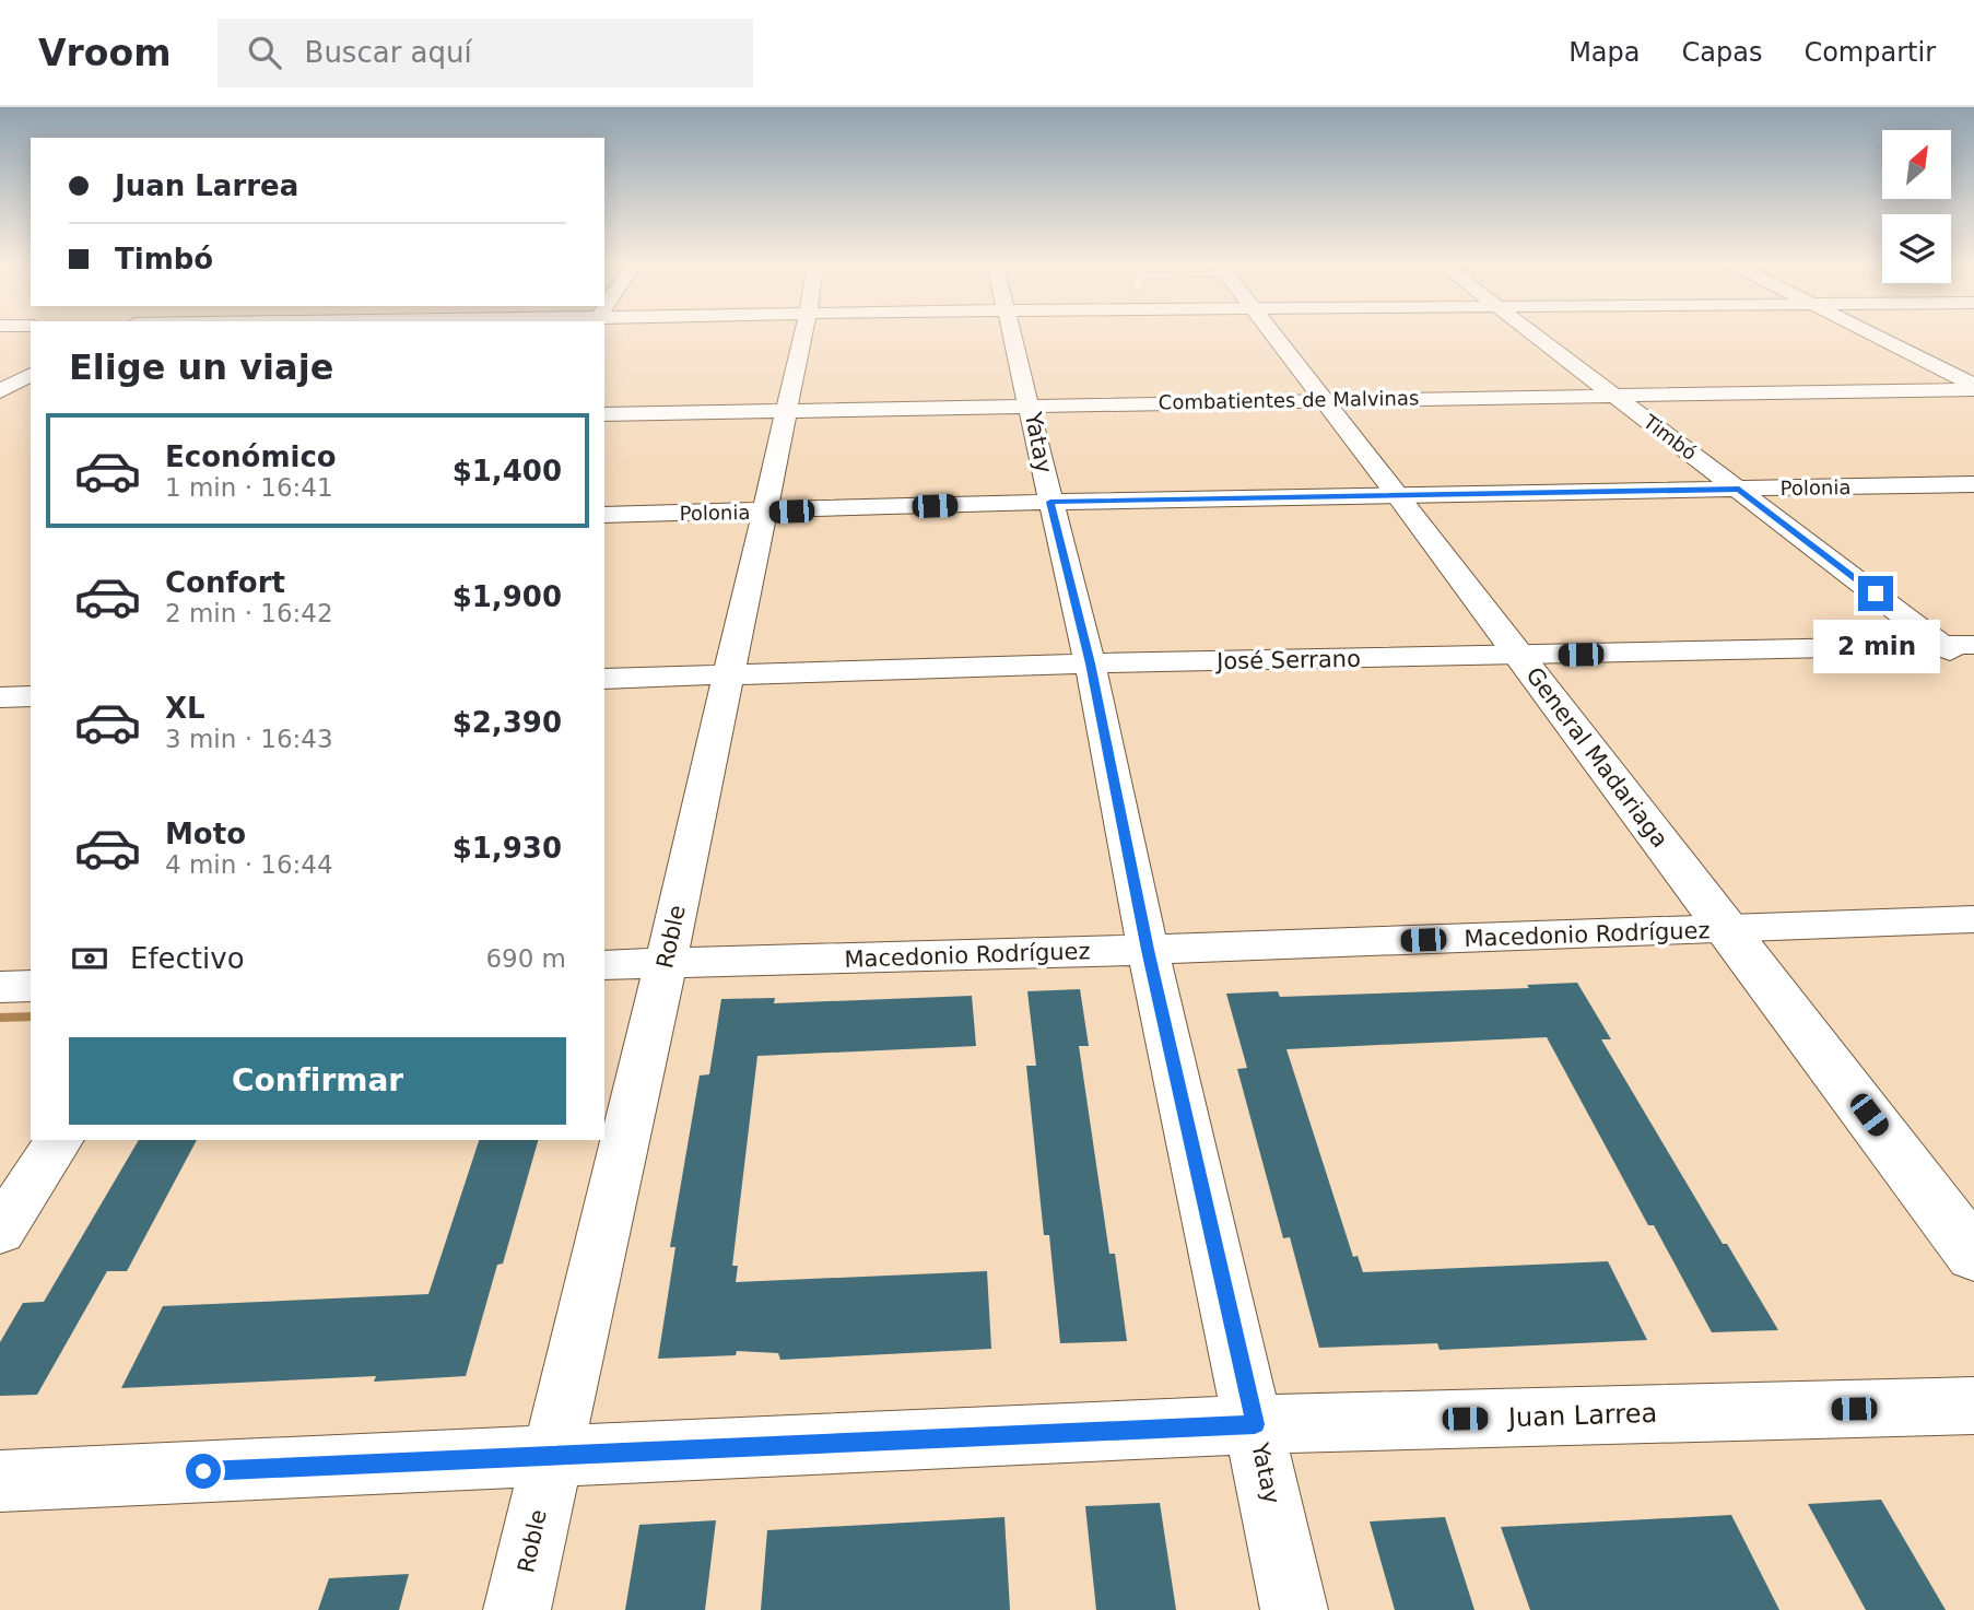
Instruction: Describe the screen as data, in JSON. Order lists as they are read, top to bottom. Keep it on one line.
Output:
{"streets":{"street":["Combatientes de Malvinas","Timbó","Yatay","Polonia","José Serrano","General Madariaga","Macedonio Rodríguez","Roble","Juan Larrea"]},"crossings":[["Combatientes de Malvinas","Timbó"],["Combatientes de Malvinas","Yatay"],["Combatientes de Malvinas","General Madariaga"],["Combatientes de Malvinas","Roble"],["Timbó","Polonia"],["Timbó","José Serrano"],["Yatay","Polonia"],["Yatay","José Serrano"],["Yatay","Macedonio Rodríguez"],["Yatay","Juan Larrea"],["Polonia","General Madariaga"],["Polonia","Roble"],["José Serrano","General Madariaga"],["José Serrano","Roble"],["General Madariaga","Macedonio Rodríguez"],["Macedonio Rodríguez","Roble"],["Roble","Juan Larrea"]],"north":"top right","page":{"header":"Vroom","search":"Buscar aquí","nav":["Mapa","Capas","Compartir"],"banner":["Juan Larrea","Timbó"],"heading":"Elige un viaje","list":[{"name":"Económico","note":"1 min · 16:41","value":"$1,400"},{"name":"Confort","note":"2 min · 16:42","value":"$1,900"},{"name":"XL","note":"3 min · 16:43","value":"$2,390"},{"name":"Moto","note":"4 min · 16:44","value":"$1,930"}],"bubble":"2 min","pay":["Efectivo","690 m"],"buttons":"Confirmar"}}
